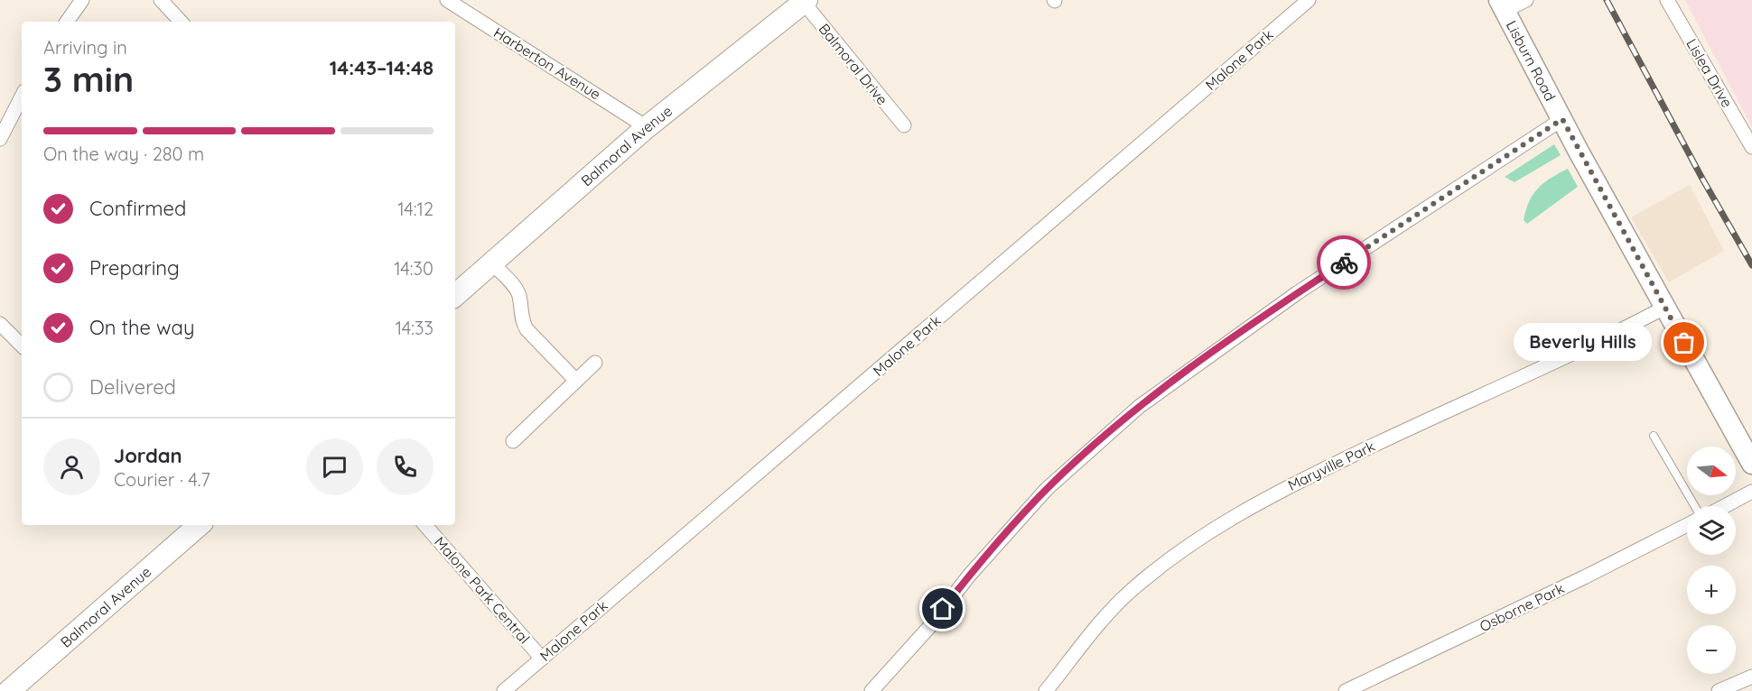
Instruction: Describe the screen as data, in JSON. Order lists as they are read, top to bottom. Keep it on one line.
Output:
{"streets":{"highway":["Balmoral Avenue"],"main road":["Lisburn Road"],"street":["Malone Park","Harberton Avenue","Balmoral Drive","Lislea Drive","Maryville Park","Malone Park Central","Osborne Park"]},"crossings":[["Malone Park","Malone Park Central"],["Lisburn Road","Maryville Park"],["Harberton Avenue","Balmoral Avenue"],["Balmoral Drive","Balmoral Avenue"]],"places":["Beverly Hills"],"north":"right","page":{"heading":["3 min","Arriving in","14:43–14:48"],"panel":["Jordan","Courier · 4.7"],"bar":"On the way · 280 m","list":[["Confirmed","14:12"],["Preparing","14:30"],["On the way","14:33"],"Delivered"],"bubble":"Beverly Hills","map_buttons":["+","−"]}}
